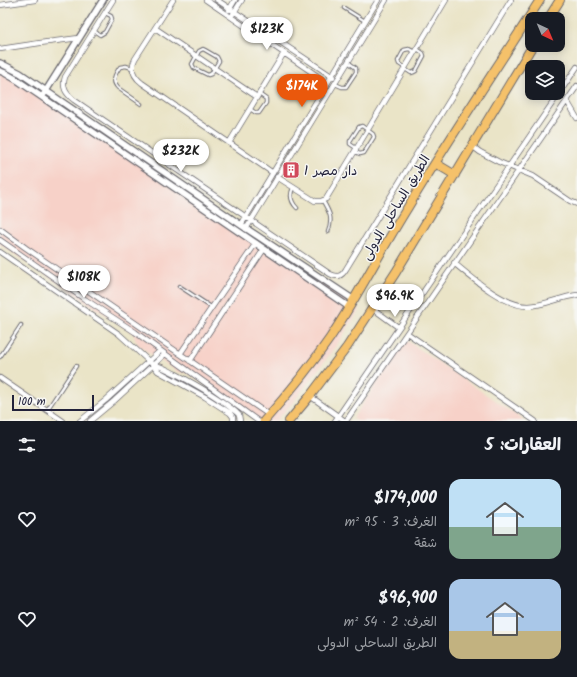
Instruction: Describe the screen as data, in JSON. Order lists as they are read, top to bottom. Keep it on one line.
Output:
{"streets":{"highway":["الطريق الساحلى الدولى"]},"places":{"building":["دار مصر 1"]},"scale_bar":"100 m","north":"bottom right","page":{"price":["$123K","$174K","$232K","$108K","$96.9K"],"scale":"100 m","heading":"العقارات: 5","list":[{"name":"$174,000","note":"الغرف: 3 · 95 m² · شقة"},{"name":"$96,900","note":"الغرف: 2 · 54 m² · الطريق الساحلى الدولى"}]}}
